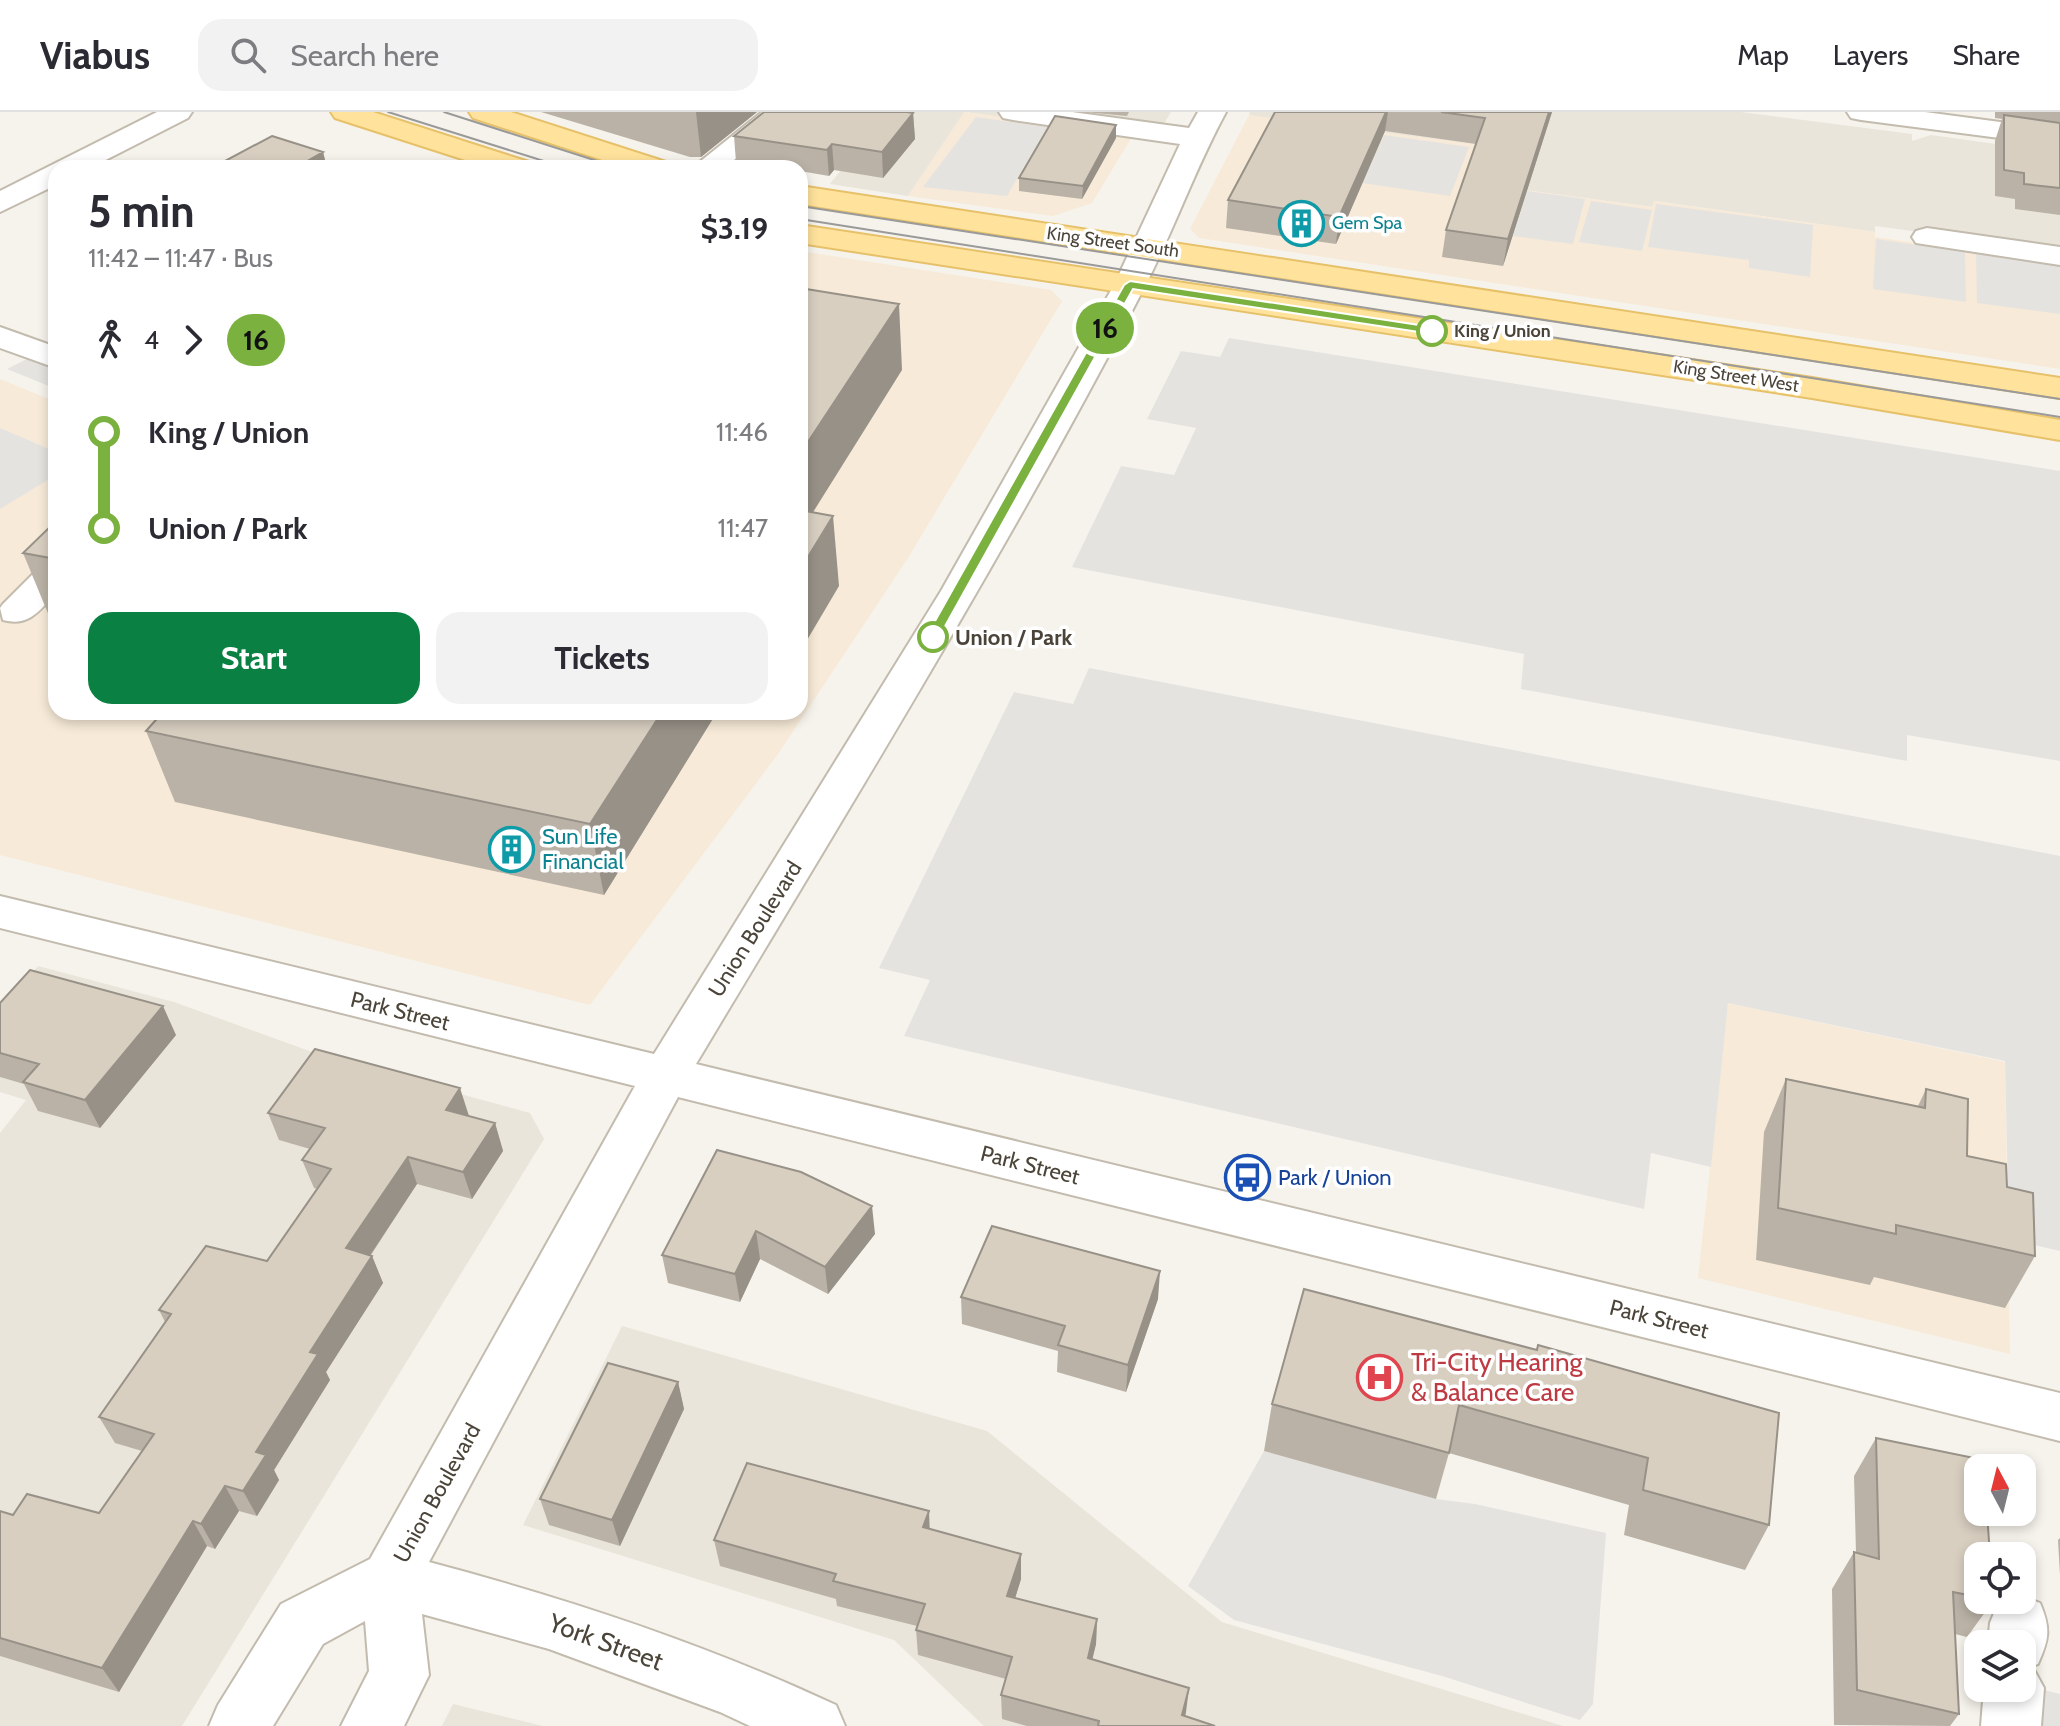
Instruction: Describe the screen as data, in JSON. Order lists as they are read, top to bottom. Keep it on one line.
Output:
{"streets":{"main road":["King Street South","King Street West"],"street":["Union Boulevard","Park Street","York Street"]},"crossings":[["King Street South","King Street West"],["King Street South","Union Boulevard"],["Union Boulevard","Park Street"],["Union Boulevard","York Street"]],"places":{"building":["Gem Spa","Sun Life Financial"],"other":["King / Union","Union / Park"],"bus stop":["Park / Union"],"hospital":["Tri-City Hearing & Balance Care"]},"lines":["bus line 16"],"north":"top","page":{"header":"Viabus","search":"Search here","nav":["Map","Layers","Share"],"on_map":"16","heading":["5 min","11:42 – 11:47 · Bus","$3.19"],"legs":["4","16"],"list":[{"name":"King / Union","value":"11:46"},{"name":"Union / Park","value":"11:47"}],"buttons":["Start","Tickets"]}}
